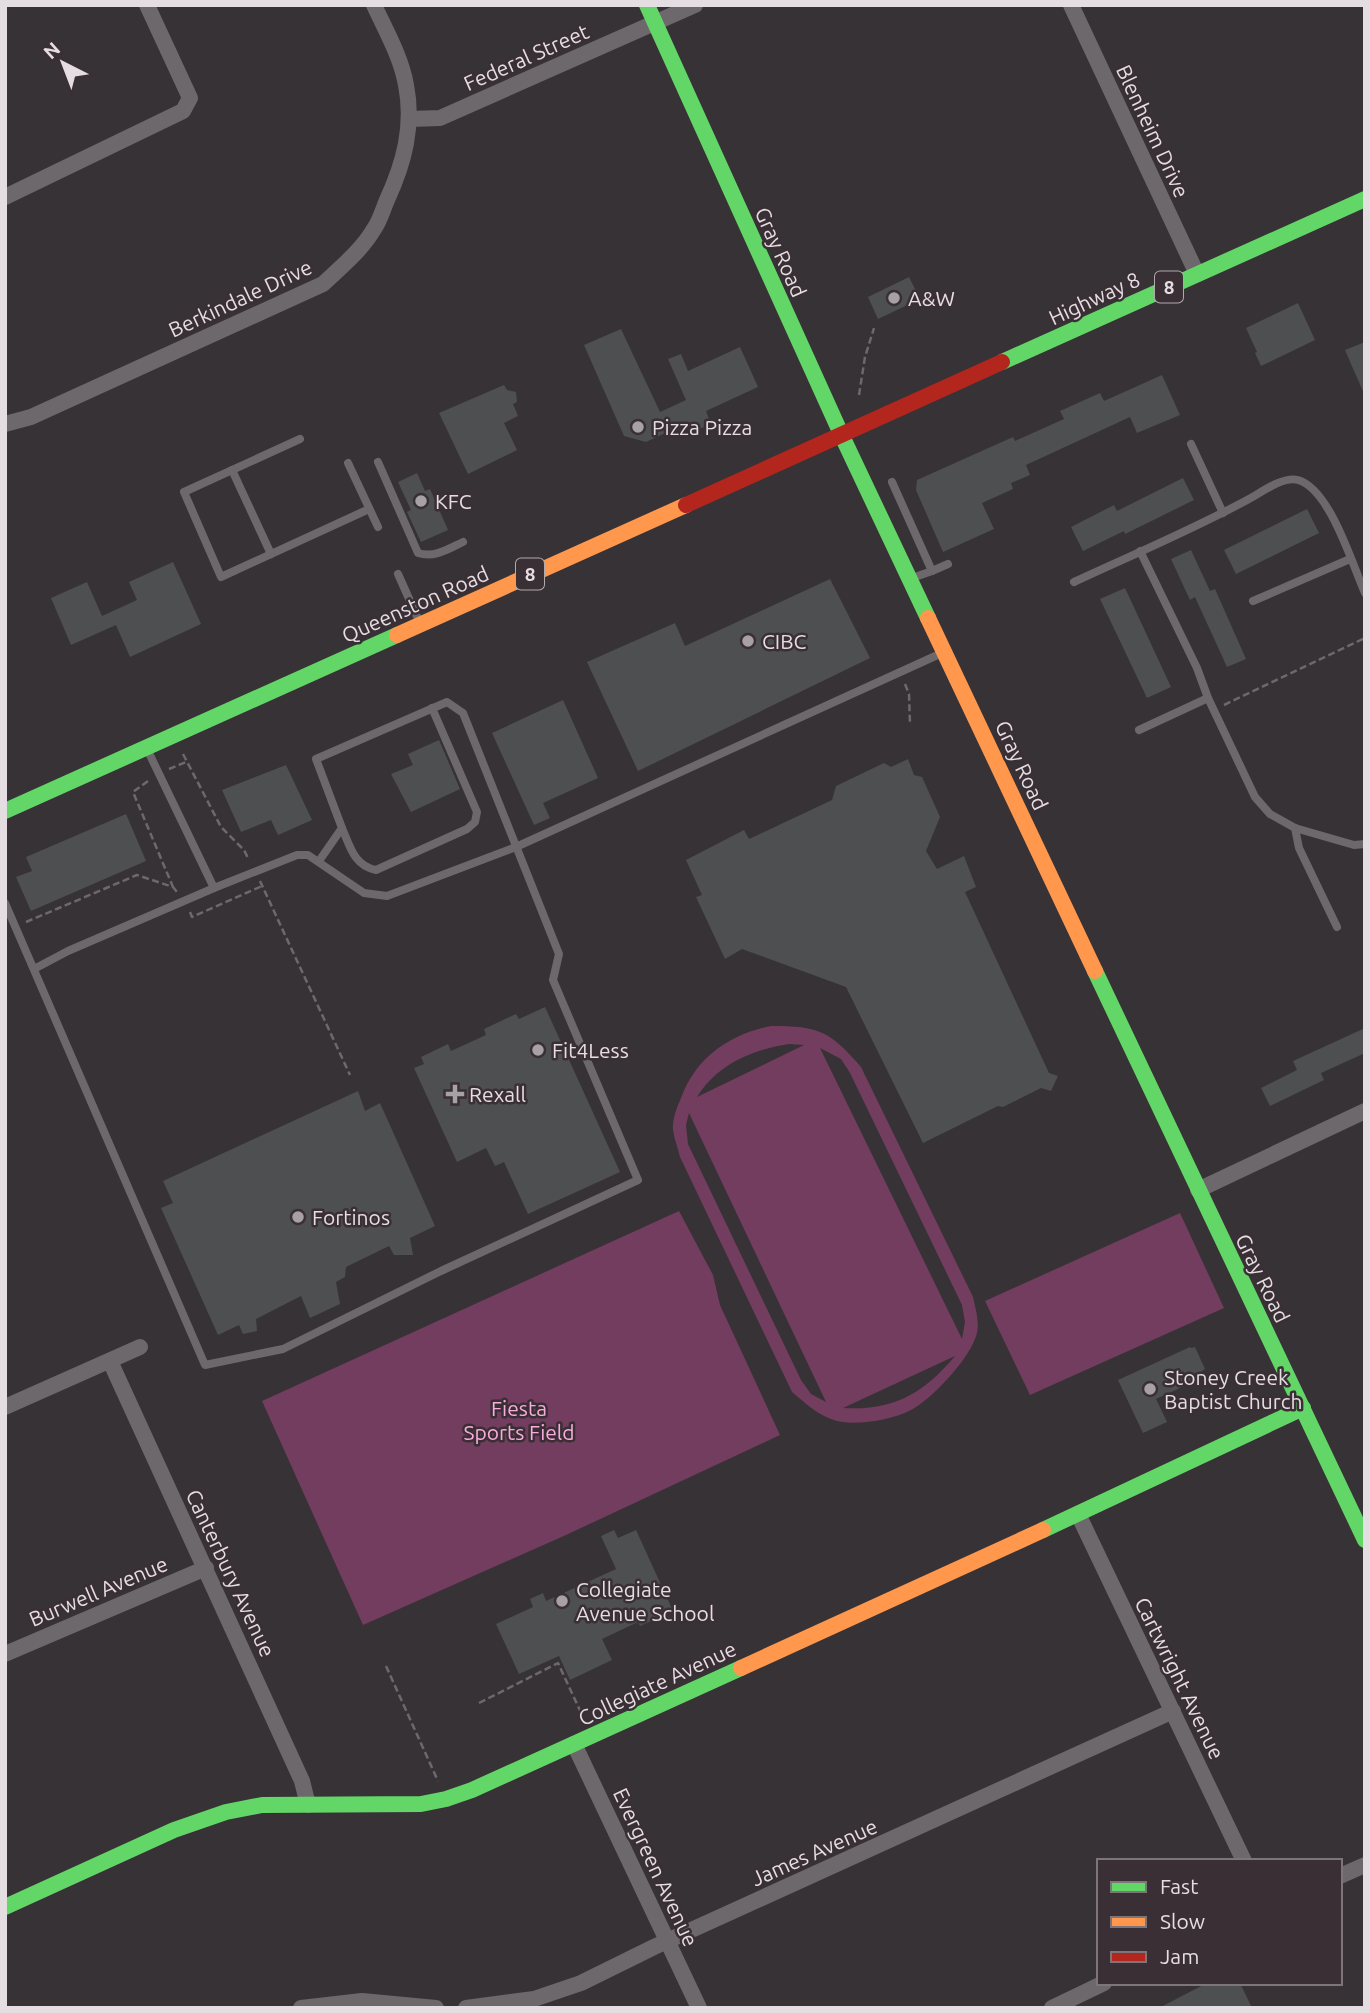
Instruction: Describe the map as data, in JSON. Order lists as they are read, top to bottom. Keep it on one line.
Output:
{"streets":{"main road":["Gray Road","8","Highway 8","Queenston Road","Collegiate Avenue"],"street":["Federal Street","Blenheim Drive","Berkindale Drive","Canterbury Avenue","Burwell Avenue","Cartwright Avenue","James Avenue","Evergreen Avenue"]},"crossings":[["Federal Street","Gray Road"],["Federal Street","Berkindale Drive"],["Blenheim Drive","Highway 8"],["Gray Road","Highway 8"],["Gray Road","Queenston Road"],["Gray Road","Collegiate Avenue"],["Highway 8","Queenston Road"],["Canterbury Avenue","Burwell Avenue"],["Canterbury Avenue","Collegiate Avenue"],["Cartwright Avenue","Collegiate Avenue"],["Cartwright Avenue","James Avenue"],["Collegiate Avenue","Evergreen Avenue"],["James Avenue","Evergreen Avenue"]],"parks":["Fiesta Sports Field"],"places":{"other":["A&W","Pizza Pizza","KFC","CIBC","Fit4Less","Fortinos","Stoney Creek Baptist Church","Collegiate Avenue School"],"health":["Rexall"]},"legend":["Fast","Slow","Jam"],"north":"top left"}
